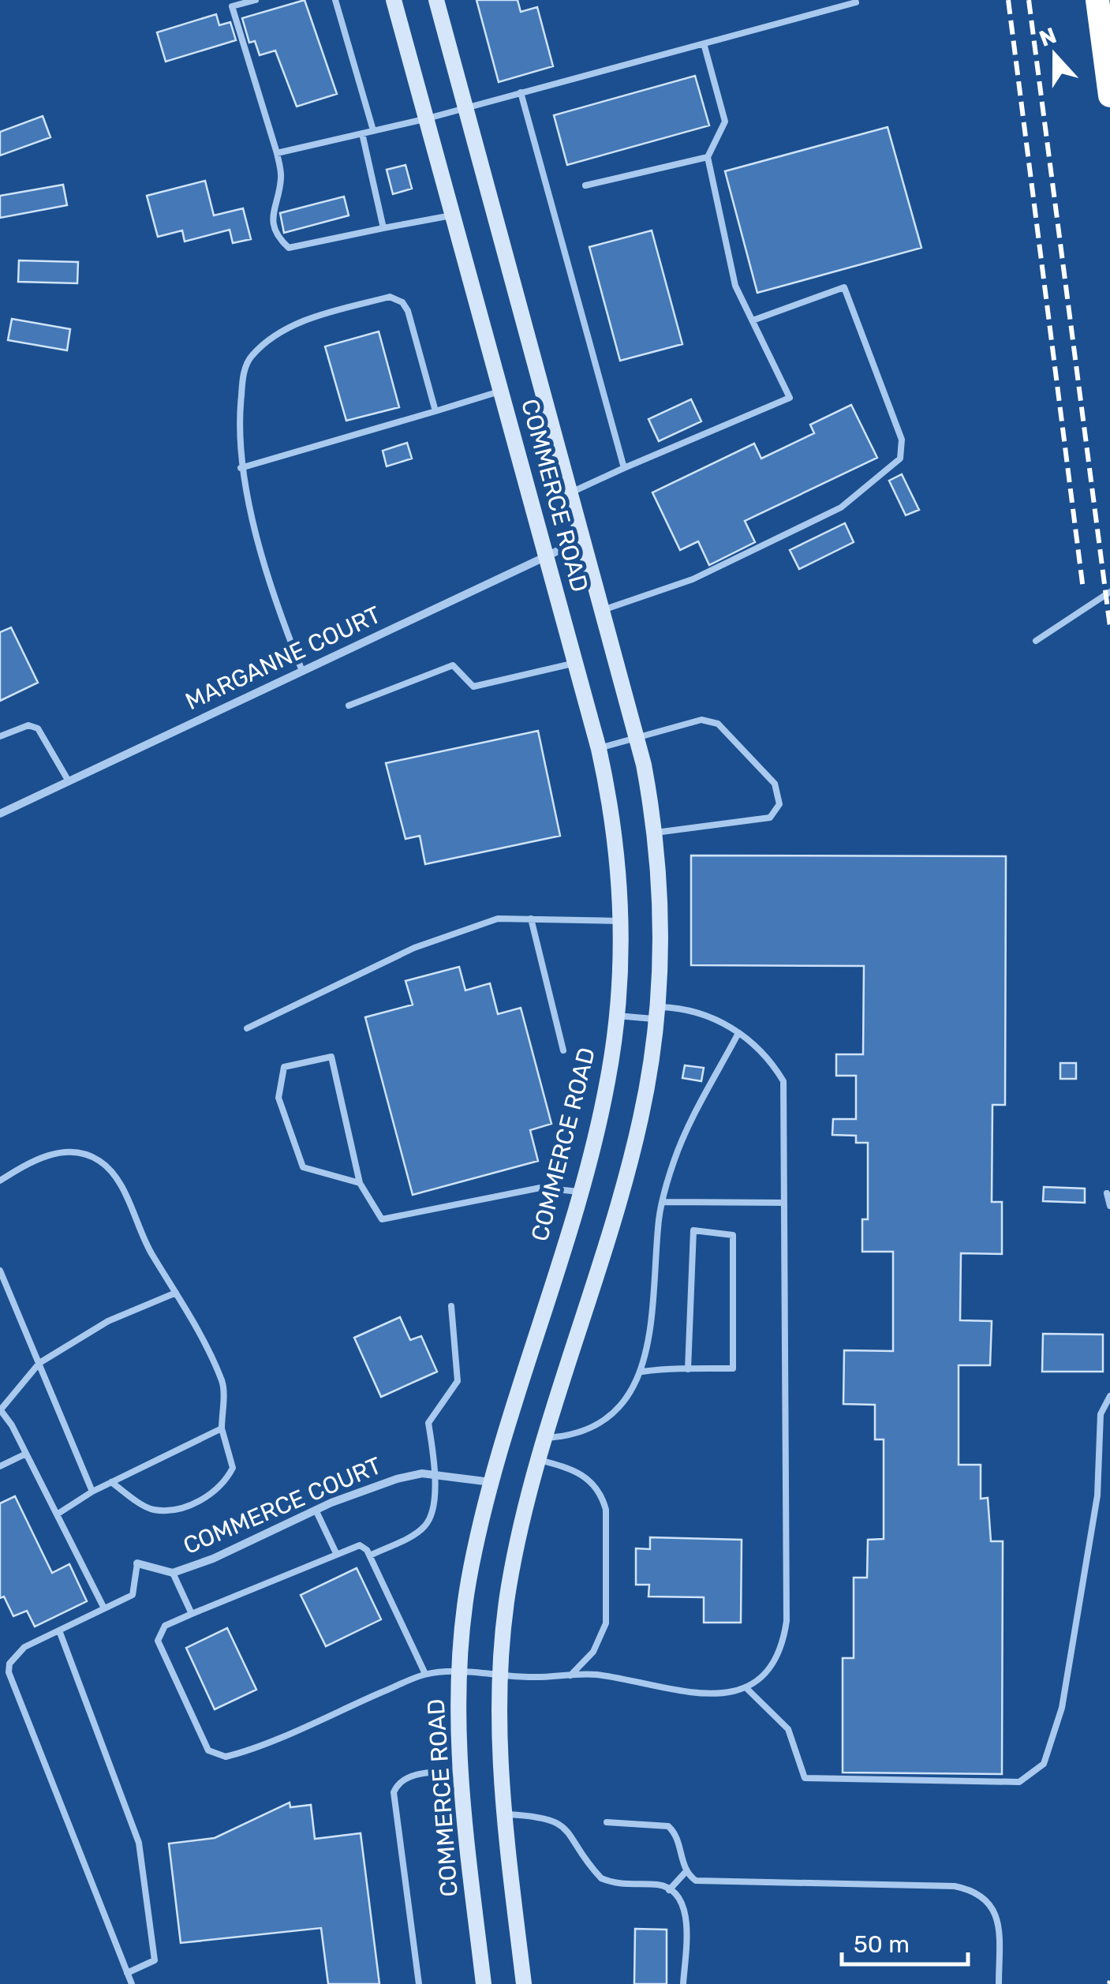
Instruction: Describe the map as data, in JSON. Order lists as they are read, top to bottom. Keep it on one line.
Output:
{"streets":{"main road":["COMMERCE ROAD"],"street":["MARGANNE COURT","COMMERCE COURT"]},"crossings":[["COMMERCE ROAD","MARGANNE COURT"],["COMMERCE ROAD","COMMERCE COURT"]],"scale_bar":"50 m","north":"top"}
